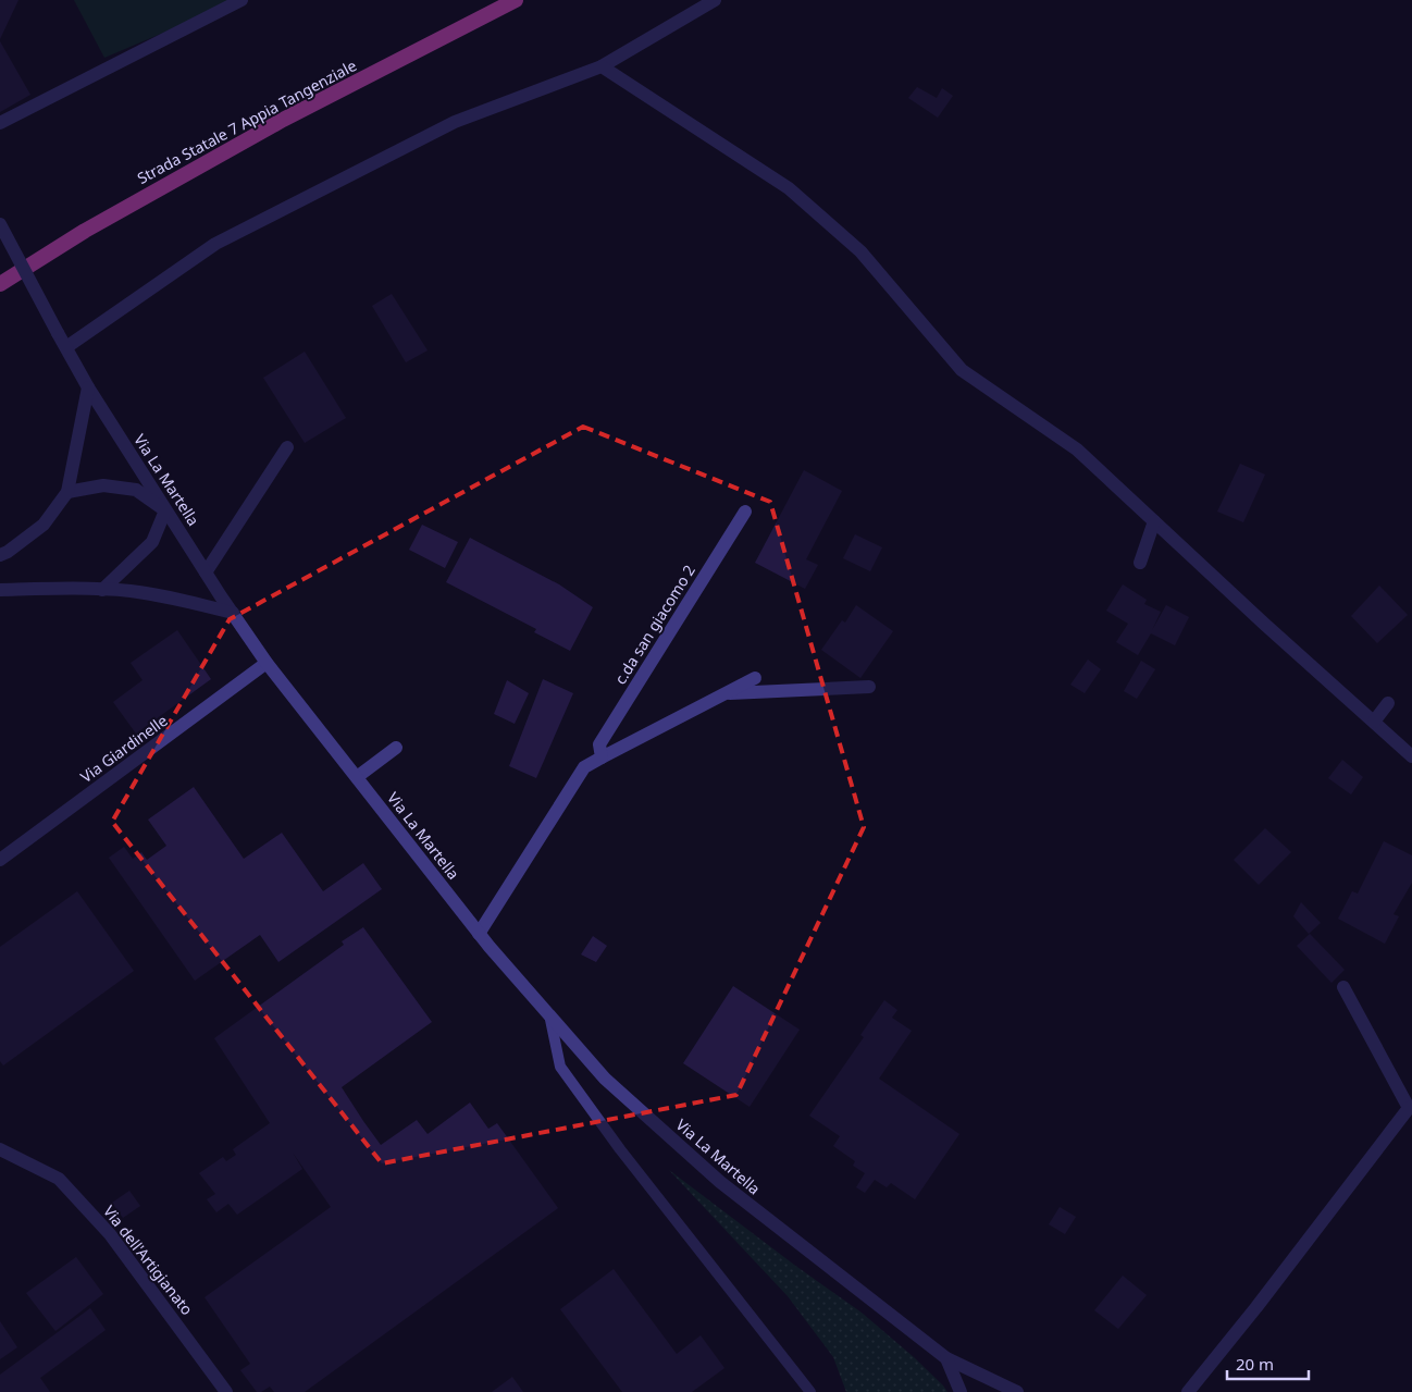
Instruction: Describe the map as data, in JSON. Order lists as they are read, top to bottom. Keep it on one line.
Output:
{"streets":{"highway":["Strada Statale 7 Appia Tangenziale"],"street":["Via La Martella","c.da san giacomo 2","Via Giardinelle","Via dell'Artigianato"]},"crossings":[["Via La Martella","Via Giardinelle"]],"scale_bar":"20 m"}
